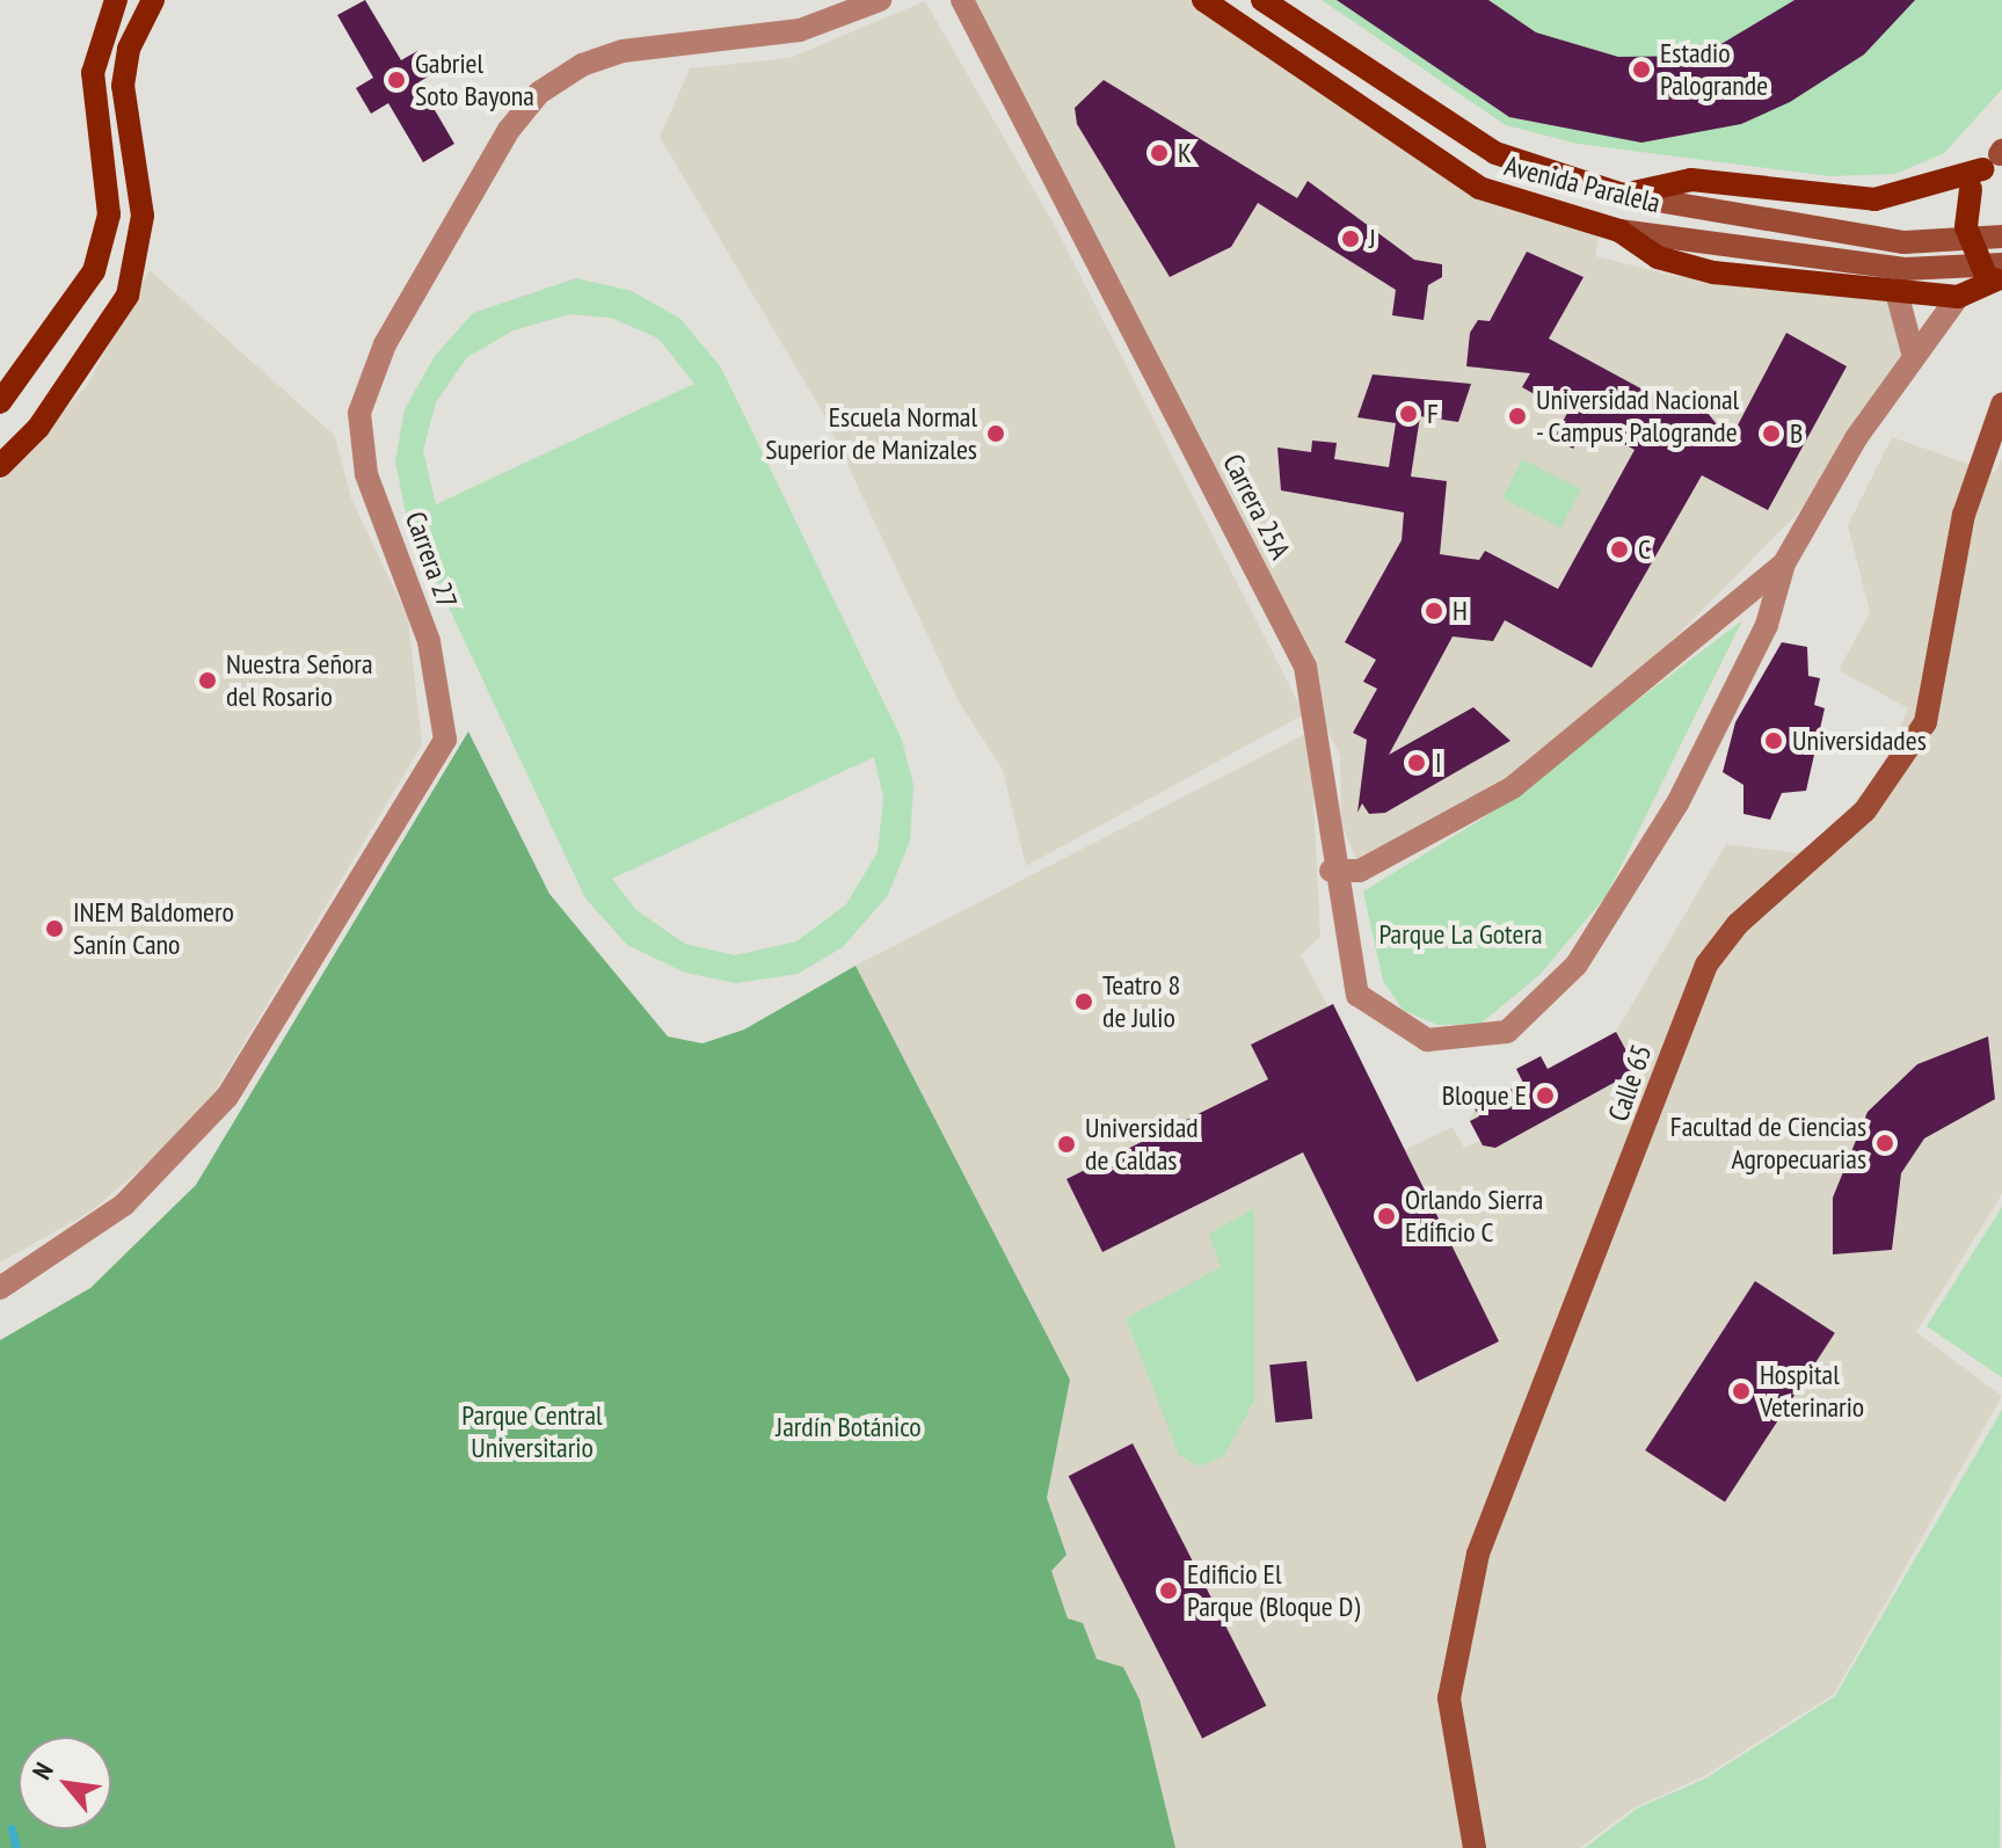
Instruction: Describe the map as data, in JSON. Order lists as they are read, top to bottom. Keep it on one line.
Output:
{"streets":{"main road":["Avenida Paralela","Calle 65"],"street":["Carrera 25A","Carrera 27"]},"parks":["Parque La Gotera","Parque Central Universitario","Jardín Botánico"],"places":["Estadio Palogrande","Gabriel Soto Bayona","K","J","F","Universidad Nacional - Campus Palogrande","Escuela Normal Superior de Manizales","B","C","H","Nuestra Señora del Rosario","Universidades","I","INEM Baldomero Sanín Cano","Teatro 8 de Julio","Bloque E","Facultad de Ciencias Agropecuarias","Universidad de Caldas","Orlando Sierra Edificio C","Hospital Veterinario","Edificio El Parque (Bloque D)"],"north":"top left"}
